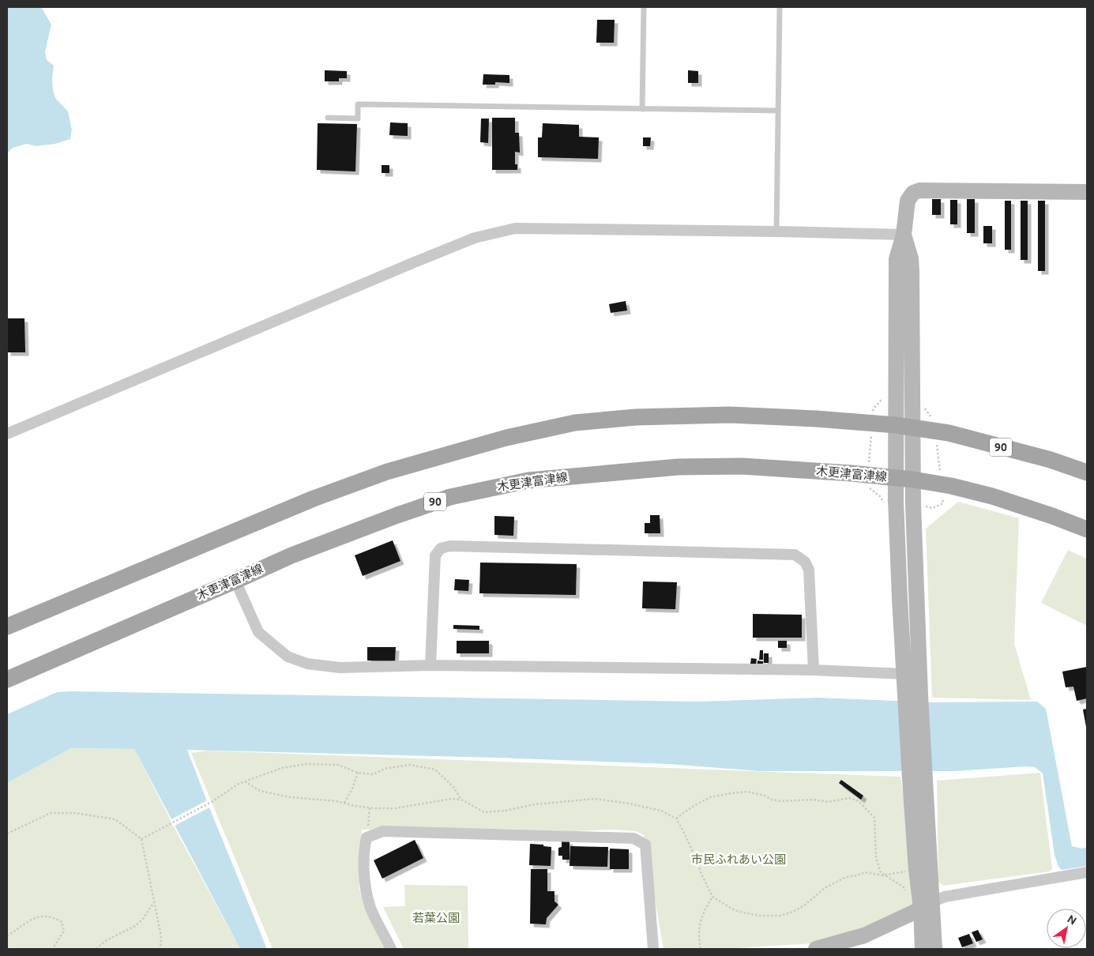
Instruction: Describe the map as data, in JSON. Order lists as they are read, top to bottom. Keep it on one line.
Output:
{"streets":{"main road":["90","木更津富津線"]},"parks":["市民ふれあい公園","若葉公園"],"north":"top right"}
